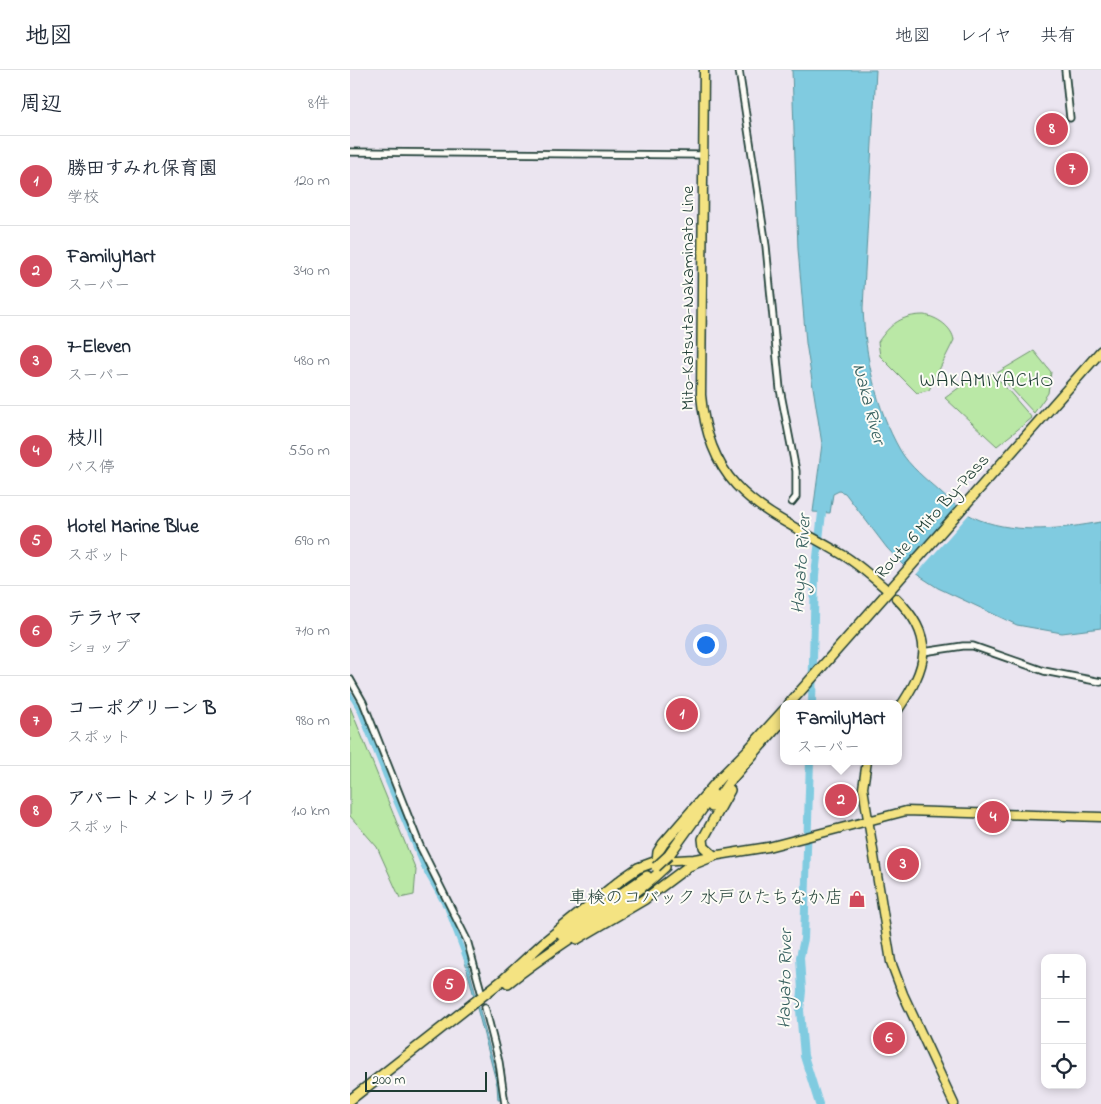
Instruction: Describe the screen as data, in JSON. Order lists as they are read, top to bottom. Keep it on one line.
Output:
{"streets":{"highway":["Route 6 Mito By-Pass"],"main road":["Mito-Katsuta-Nakaminato Line"]},"districts":["WAKAMIYACHO"],"water":["Naka River","Hayato River"],"places":{"shop":["車検のコバック 水戸ひたちなか店"]},"scale_bar":"200 m","page":{"header":"地図","nav":["地図","レイヤ","共有"],"heading":["周辺","8件"],"pins":["8","7","1","2","4","3","5","6"],"list":[{"mark":"1","name":"勝田すみれ保育園","note":"学校","value":"120 m"},{"mark":"2","name":"FamilyMart","note":"スーパー","value":"340 m"},{"mark":"3","name":"7-Eleven","note":"スーパー","value":"480 m"},{"mark":"4","name":"枝川","note":"バス停","value":"550 m"},{"mark":"5","name":"Hotel Marine Blue","note":"スポット","value":"690 m"},{"mark":"6","name":"テラヤマ","note":"ショップ","value":"710 m"},{"mark":"7","name":"コーポグリーン B","note":"スポット","value":"980 m"},{"mark":"8","name":"アパートメントリライ","note":"スポット","value":"1.0 km"}],"popup":["FamilyMart","スーパー"],"map_buttons":["+","−"],"scale":"200 m"}}
